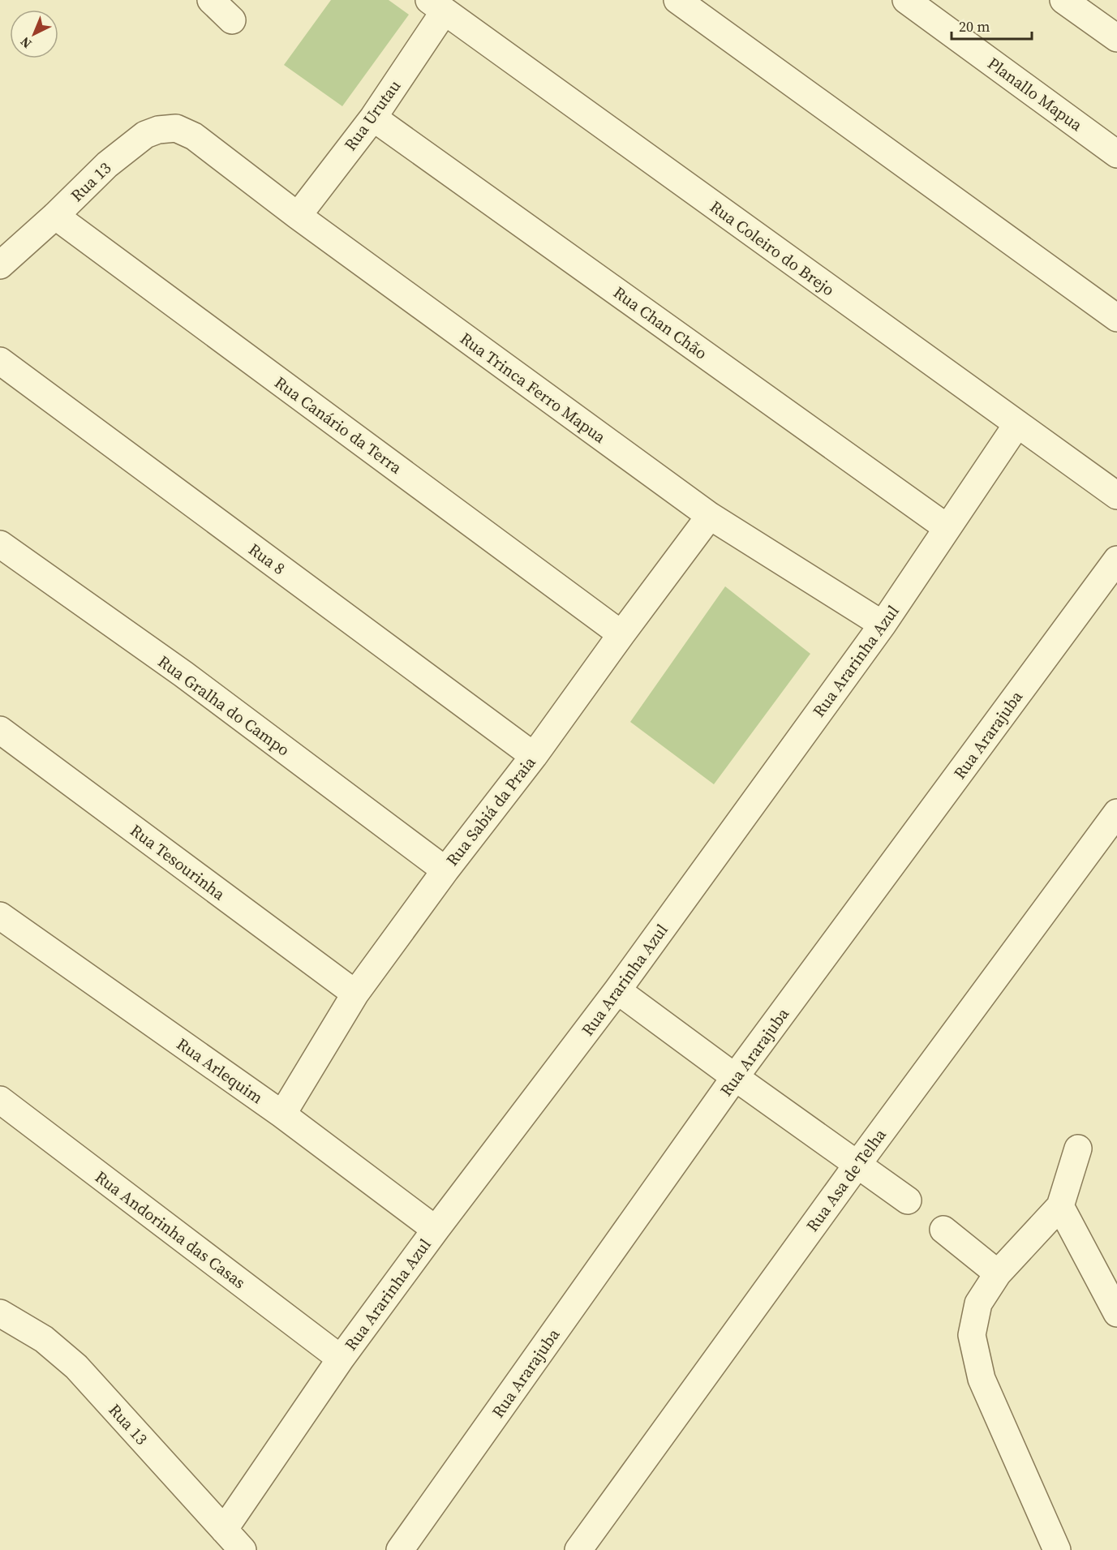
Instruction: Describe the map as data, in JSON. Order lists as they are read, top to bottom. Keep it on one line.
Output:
{"streets":{"street":["Planallo Mapua","Rua Urutau","Rua 13","Rua Coleiro do Brejo","Rua Chan Chão","Rua Trinca Ferro Mapua","Rua Canário da Terra","Rua 8","Rua Ararinha Azul","Rua Gralha do Campo","Rua Ararajuba","Rua Sabiá da Praia","Rua Tesourinha","Rua Arlequim","Rua Asa de Telha","Rua Andorinha das Casas"]},"crossings":[["Rua Urutau","Rua Coleiro do Brejo"],["Rua Urutau","Rua Chan Chão"],["Rua Urutau","Rua Trinca Ferro Mapua"],["Rua 13","Rua Trinca Ferro Mapua"],["Rua 13","Rua Canário da Terra"],["Rua 13","Rua Ararinha Azul"],["Rua Coleiro do Brejo","Rua Ararinha Azul"],["Rua Chan Chão","Rua Ararinha Azul"],["Rua Trinca Ferro Mapua","Rua Ararinha Azul"],["Rua Trinca Ferro Mapua","Rua Sabiá da Praia"],["Rua Canário da Terra","Rua Sabiá da Praia"],["Rua 8","Rua Sabiá da Praia"],["Rua Ararinha Azul","Rua Arlequim"],["Rua Ararinha Azul","Rua Andorinha das Casas"],["Rua Gralha do Campo","Rua Sabiá da Praia"],["Rua Sabiá da Praia","Rua Tesourinha"],["Rua Sabiá da Praia","Rua Arlequim"]],"scale_bar":"20 m","north":"bottom left"}
